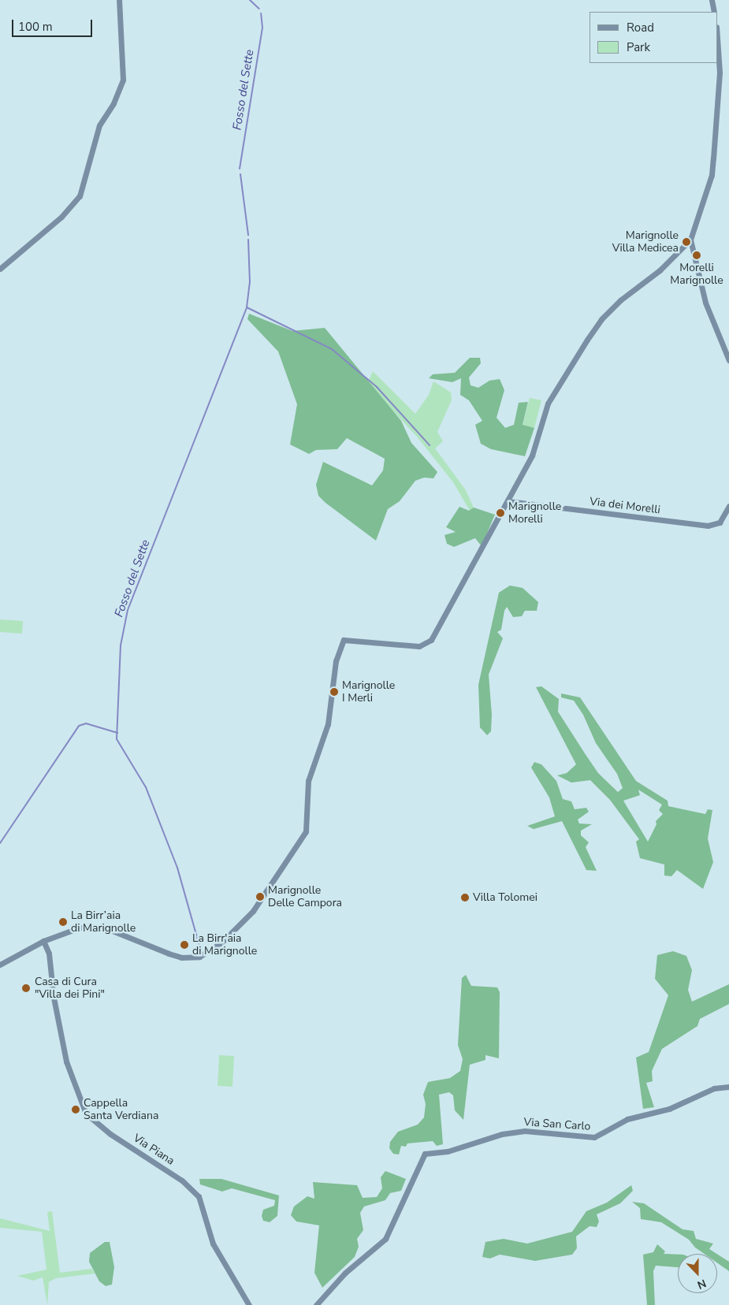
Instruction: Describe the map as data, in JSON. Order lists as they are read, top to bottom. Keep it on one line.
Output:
{"streets":{"street":["Via dei Morelli","Via San Carlo","Via Piana"]},"water":["Fosso del Sette"],"places":["Marignolle Villa Medicea","Morelli Marignolle","Marignolle Morelli","Marignolle I Merli","Marignolle Delle Campora","Villa Tolomei","La Birr’aia di Marignolle","La Birr'aia di Marignolle","Casa di Cura \"Villa dei Pini\"","Cappella Santa Verdiana"],"legend":["Road","Park"],"scale_bar":"100 m","north":"bottom"}
